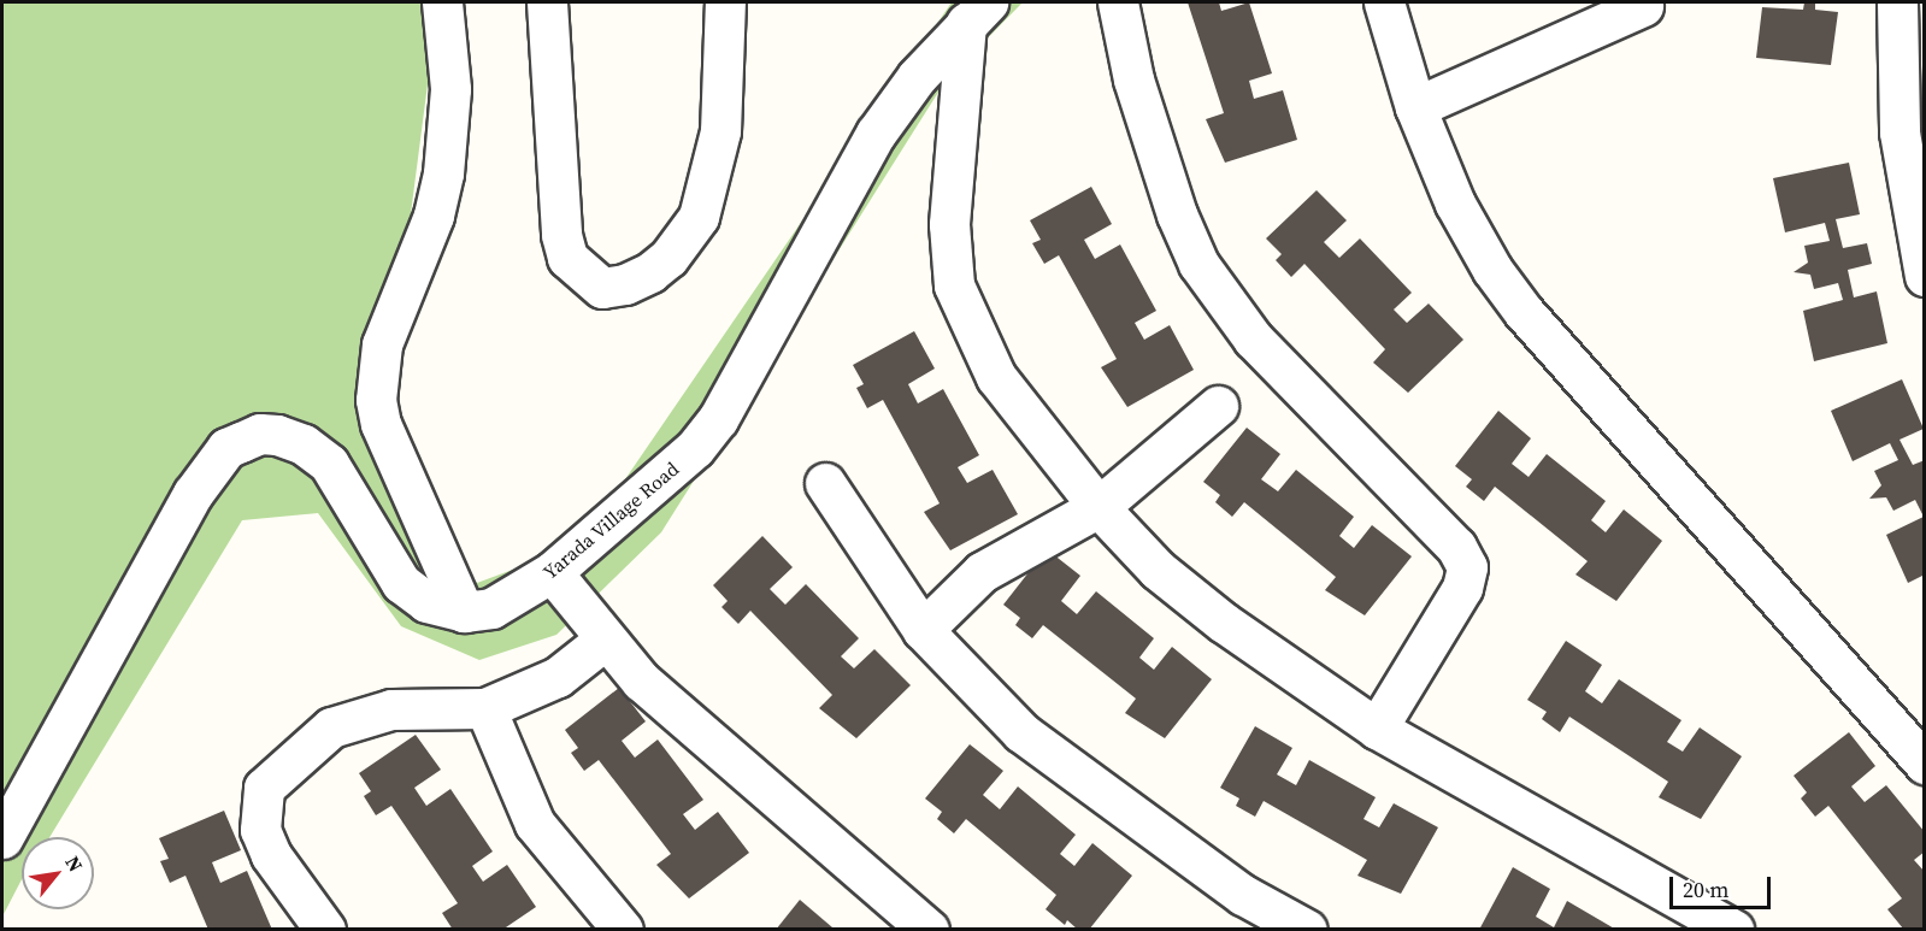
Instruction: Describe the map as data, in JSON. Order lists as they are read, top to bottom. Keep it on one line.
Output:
{"streets":{"street":["Yarada Village Road"]},"scale_bar":"20 m","north":"top right"}
